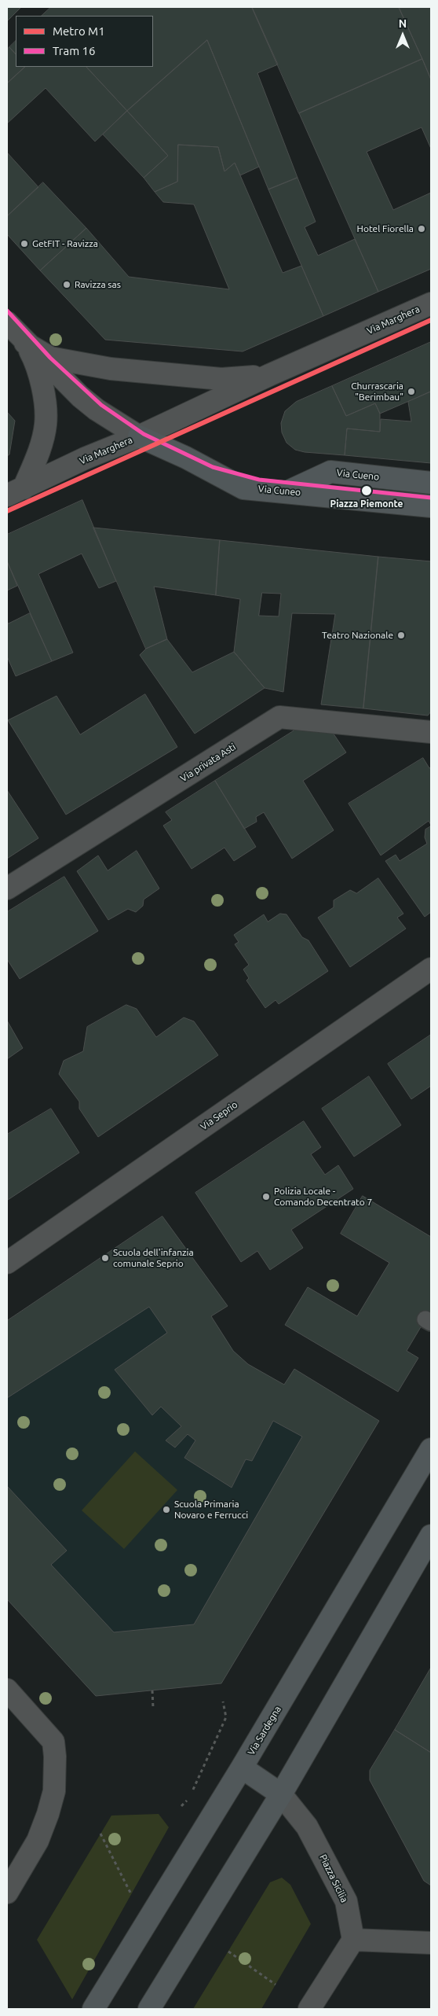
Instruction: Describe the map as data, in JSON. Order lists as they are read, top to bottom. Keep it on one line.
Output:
{"streets":{"main road":["Via Cueno","Via Cuneo","Via Sardegna","Piazza Sicilia"],"street":["Via Marghera","Via privata Asti","Via Seprio"]},"crossings":[["Via Marghera","Via Cuneo"],["Via Cueno","Via Cuneo"],["Via Sardegna","Piazza Sicilia"]],"places":["Hotel Fiorella","GetFIT - Ravizza","Ravizza sas","Churrascaria \"Berimbau\"","Piazza Piemonte","Teatro Nazionale","Polizia Locale - Comando Decentrato 7","Scuola dell'infanzia comunale Seprio","Scuola Primaria Novaro e Ferrucci"],"lines":["tram line 16","metro line M1"],"legend":["Metro M1","Tram 16"],"north":"top"}
